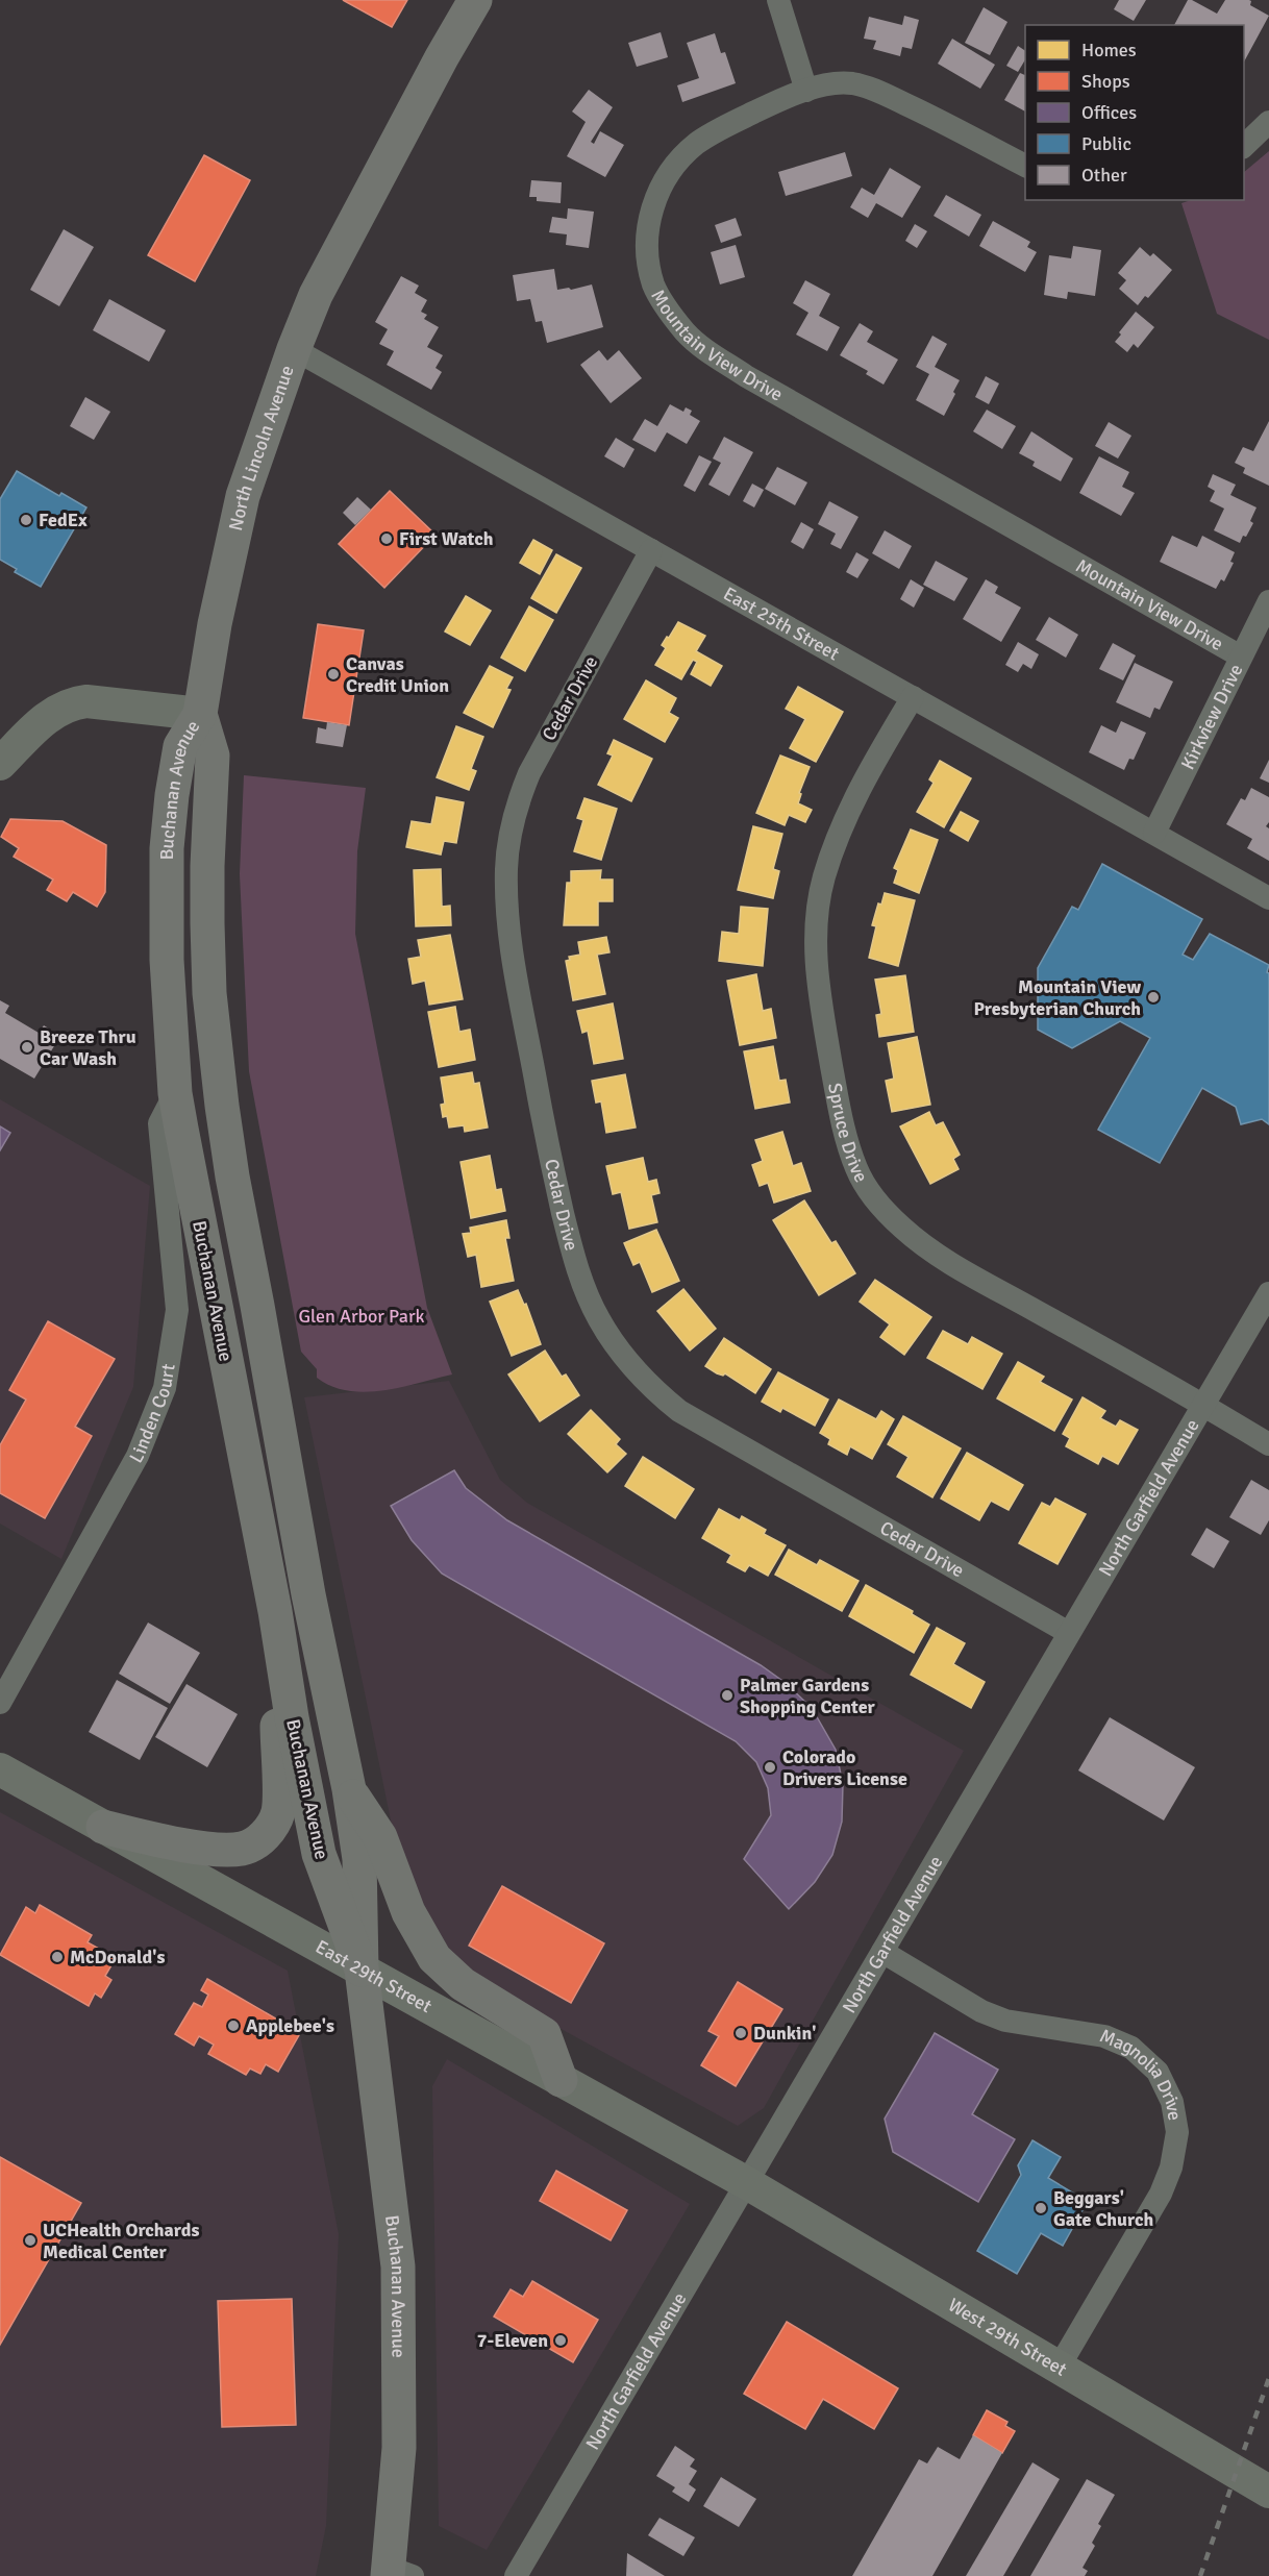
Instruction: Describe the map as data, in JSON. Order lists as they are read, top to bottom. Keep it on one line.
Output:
{"streets":{"highway":["North Lincoln Avenue","Buchanan Avenue"],"main road":["East 29th Street","West 29th Street"],"street":["Mountain View Drive","East 25th Street","Cedar Drive","Kirkview Drive","Spruce Drive","Linden Court","North Garfield Avenue","Magnolia Drive"]},"crossings":[["Mountain View Drive","Kirkview Drive"],["North Lincoln Avenue","East 25th Street"],["North Lincoln Avenue","Buchanan Avenue"],["East 25th Street","Cedar Drive"],["East 25th Street","Kirkview Drive"],["East 25th Street","Spruce Drive"],["Cedar Drive","North Garfield Avenue"],["Buchanan Avenue","Linden Court"],["Buchanan Avenue","East 29th Street"],["Spruce Drive","North Garfield Avenue"],["North Garfield Avenue","East 29th Street"],["North Garfield Avenue","Magnolia Drive"],["North Garfield Avenue","West 29th Street"],["East 29th Street","West 29th Street"],["Magnolia Drive","West 29th Street"]],"parks":["Glen Arbor Park"],"places":["FedEx","First Watch","Canvas Credit Union","Mountain View Presbyterian Church","Breeze Thru Car Wash","Palmer Gardens Shopping Center","Colorado Drivers License","McDonald's","Applebee's","Dunkin'","Beggars' Gate Church","UCHealth Orchards Medical Center","7-Eleven"],"legend":["Homes","Shops","Offices","Public","Other"]}
